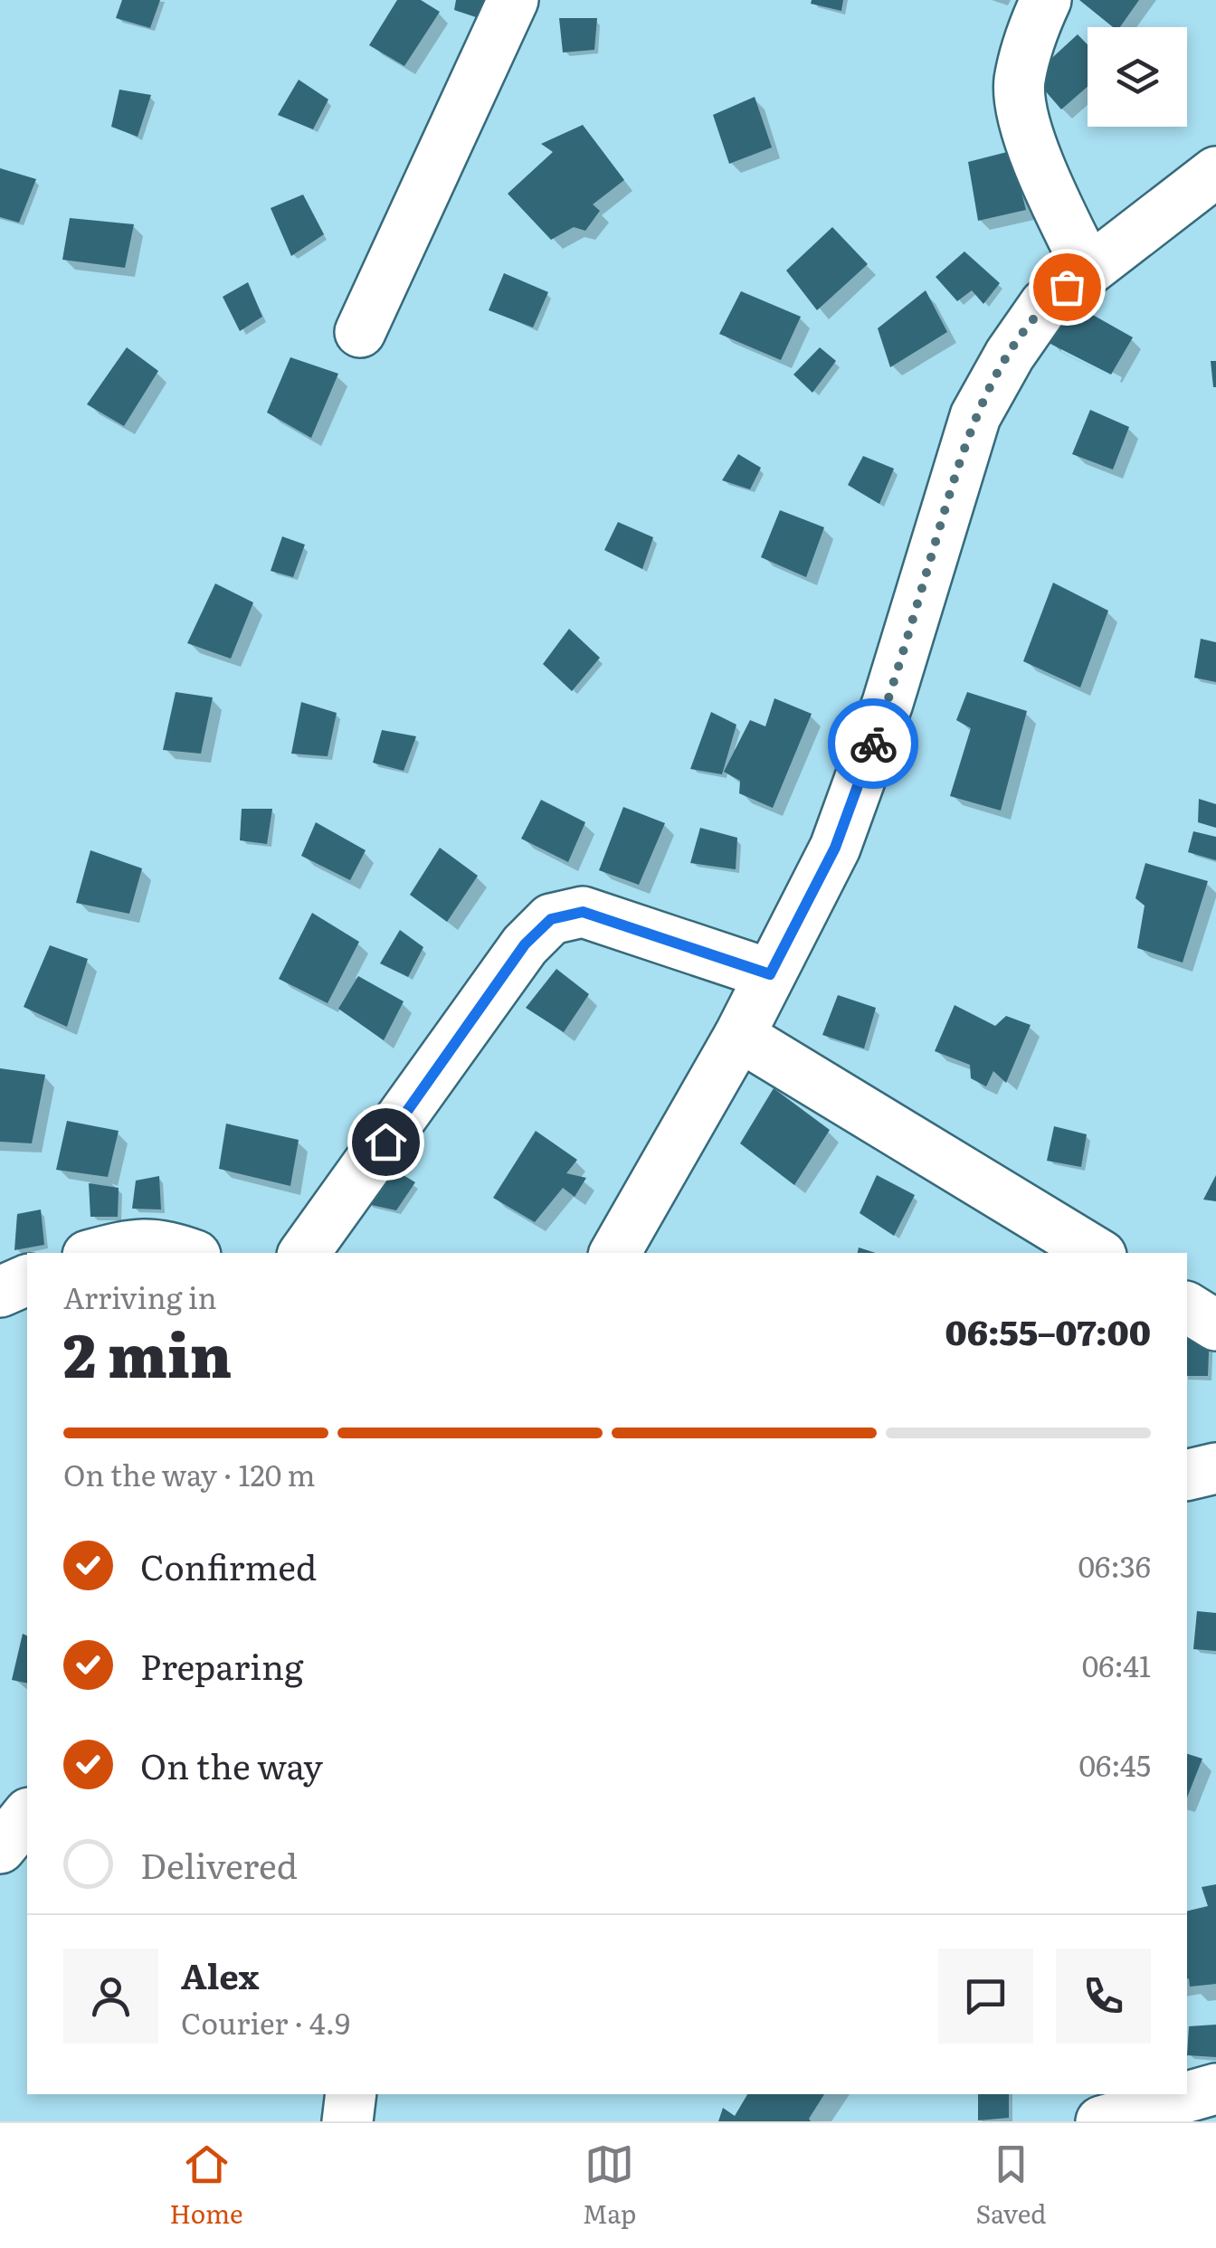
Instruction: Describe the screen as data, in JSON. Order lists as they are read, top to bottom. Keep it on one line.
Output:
{"page":{"heading":["2 min","Arriving in","06:55–07:00"],"panel":["Alex","Courier · 4.9"],"bar":"On the way · 120 m","list":[["Confirmed","06:36"],["Preparing","06:41"],["On the way","06:45"],"Delivered"],"tabs":["Home","Map","Saved"]}}
